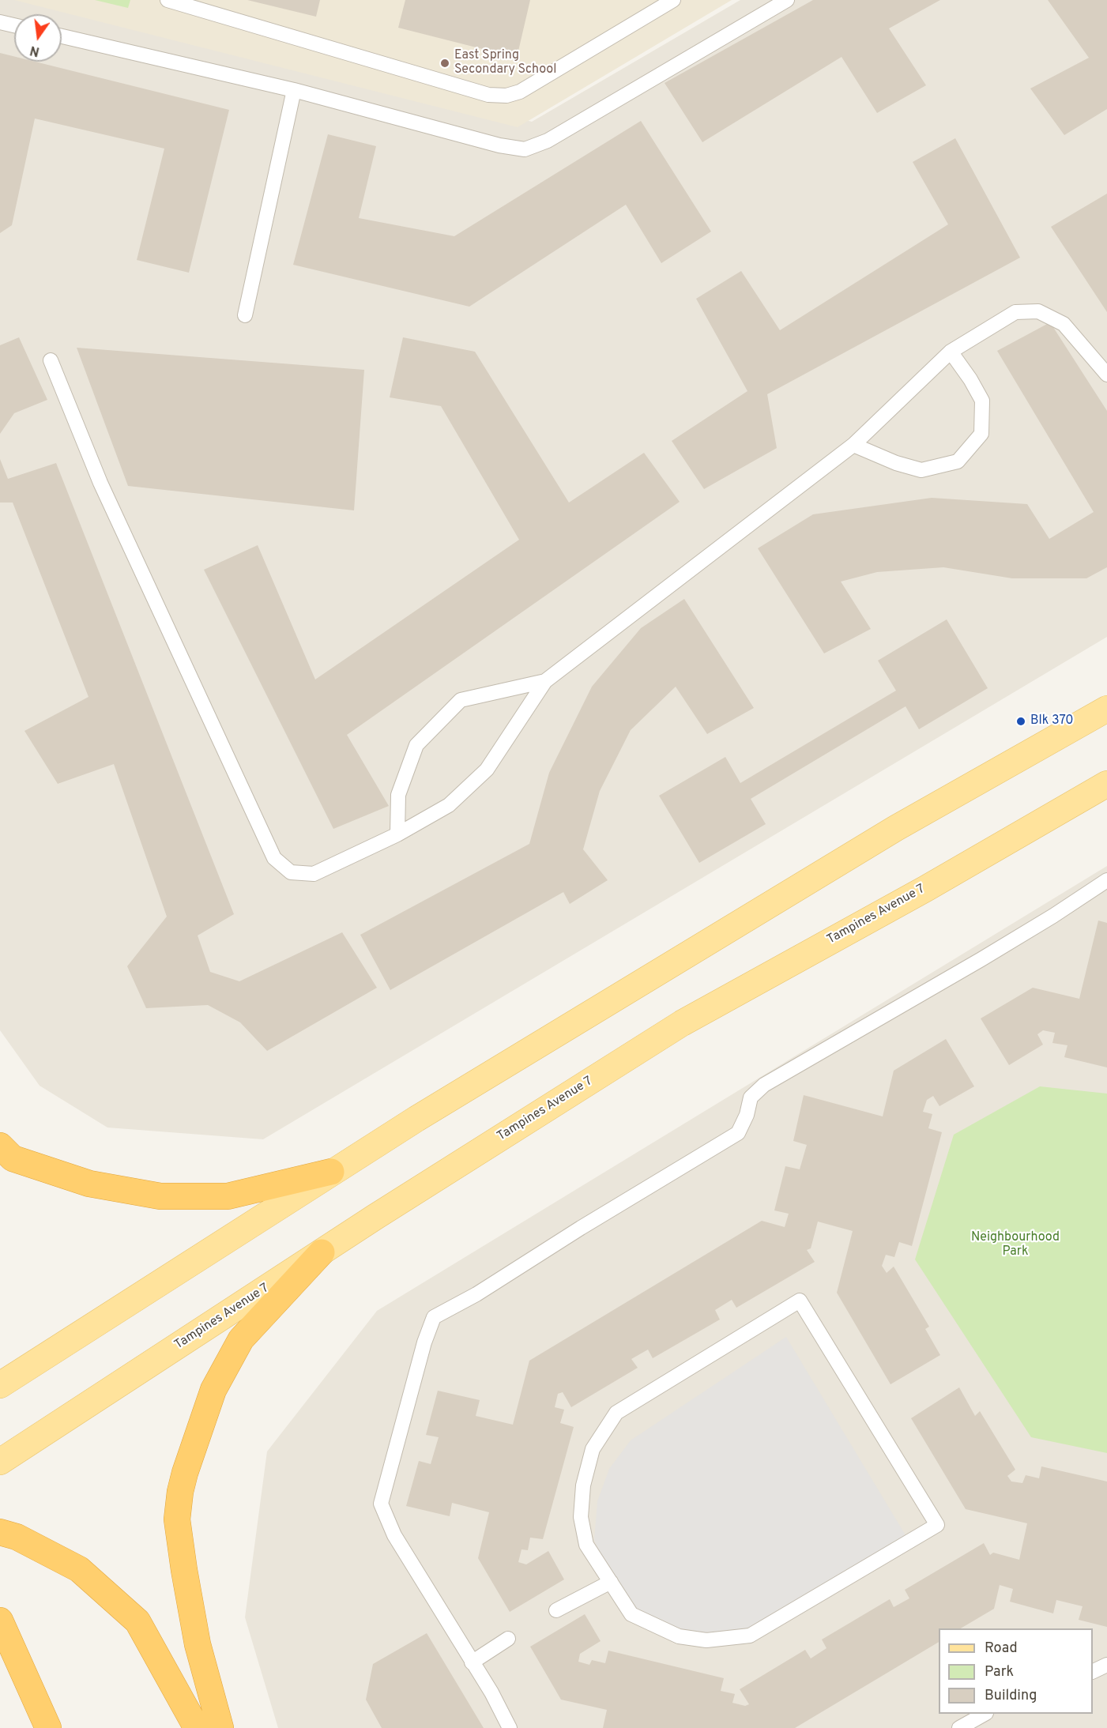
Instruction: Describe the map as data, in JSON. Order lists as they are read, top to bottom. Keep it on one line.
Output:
{"streets":{"main road":["Tampines Avenue 7"]},"parks":["Neighbourhood Park"],"places":["East Spring Secondary School","Blk 370"],"legend":["Road","Park","Building"],"north":"bottom"}
